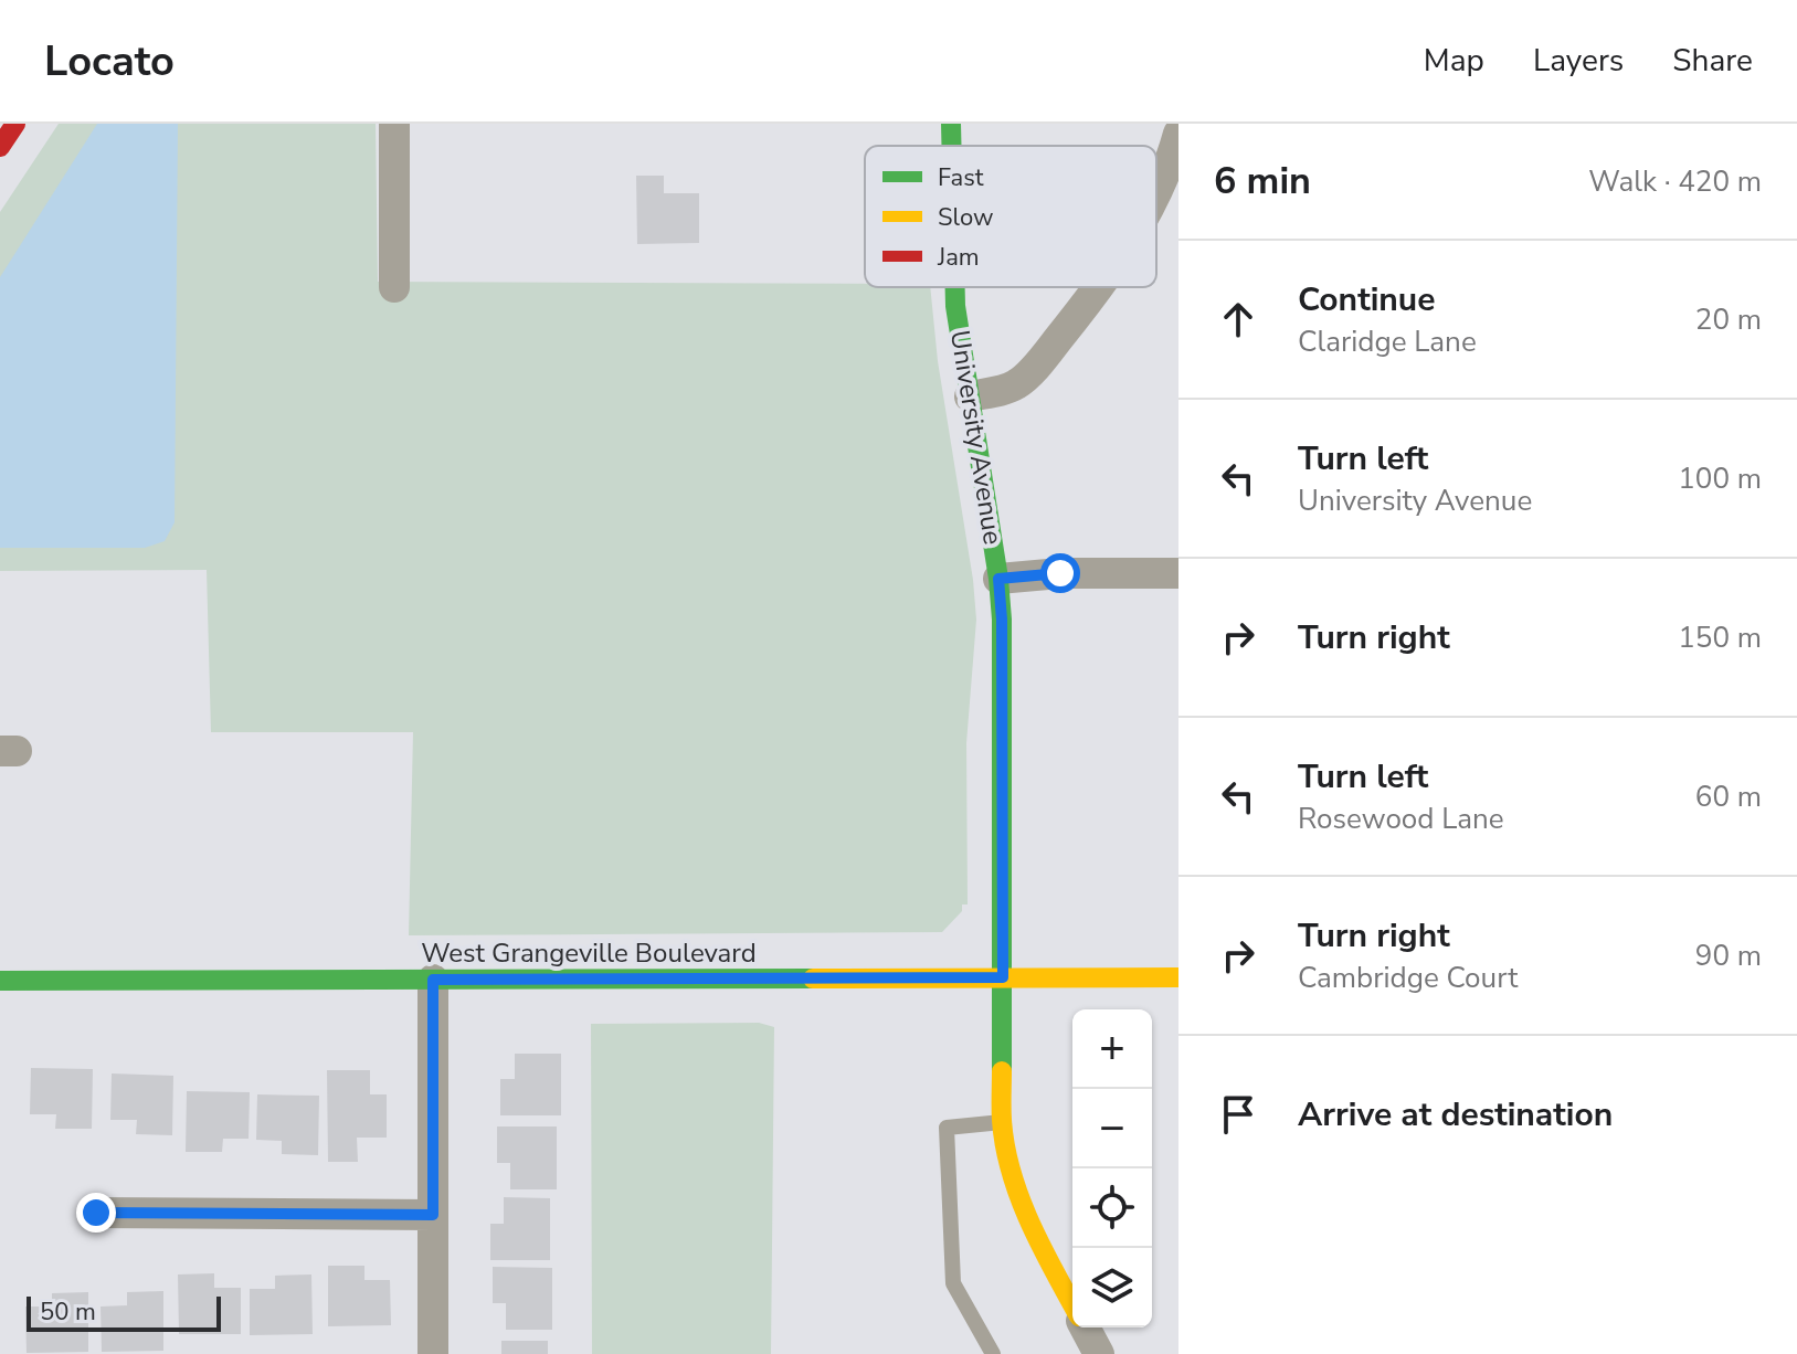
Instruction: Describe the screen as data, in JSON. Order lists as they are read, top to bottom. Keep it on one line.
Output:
{"streets":{"street":["University Avenue","West Grangeville Boulevard"]},"crossings":[["University Avenue","West Grangeville Boulevard"]],"legend":["Fast","Slow","Jam"],"scale_bar":"50 m","page":{"header":"Locato","nav":["Map","Layers","Share"],"heading":["6 min","Walk · 420 m"],"list":[["Continue","Claridge Lane","20 m"],["Turn left","University Avenue","100 m"],["Turn right","150 m"],["Turn left","Rosewood Lane","60 m"],["Turn right","Cambridge Court","90 m"],"Arrive at destination"],"map_buttons":["+","−"],"scale":"50 m"}}
